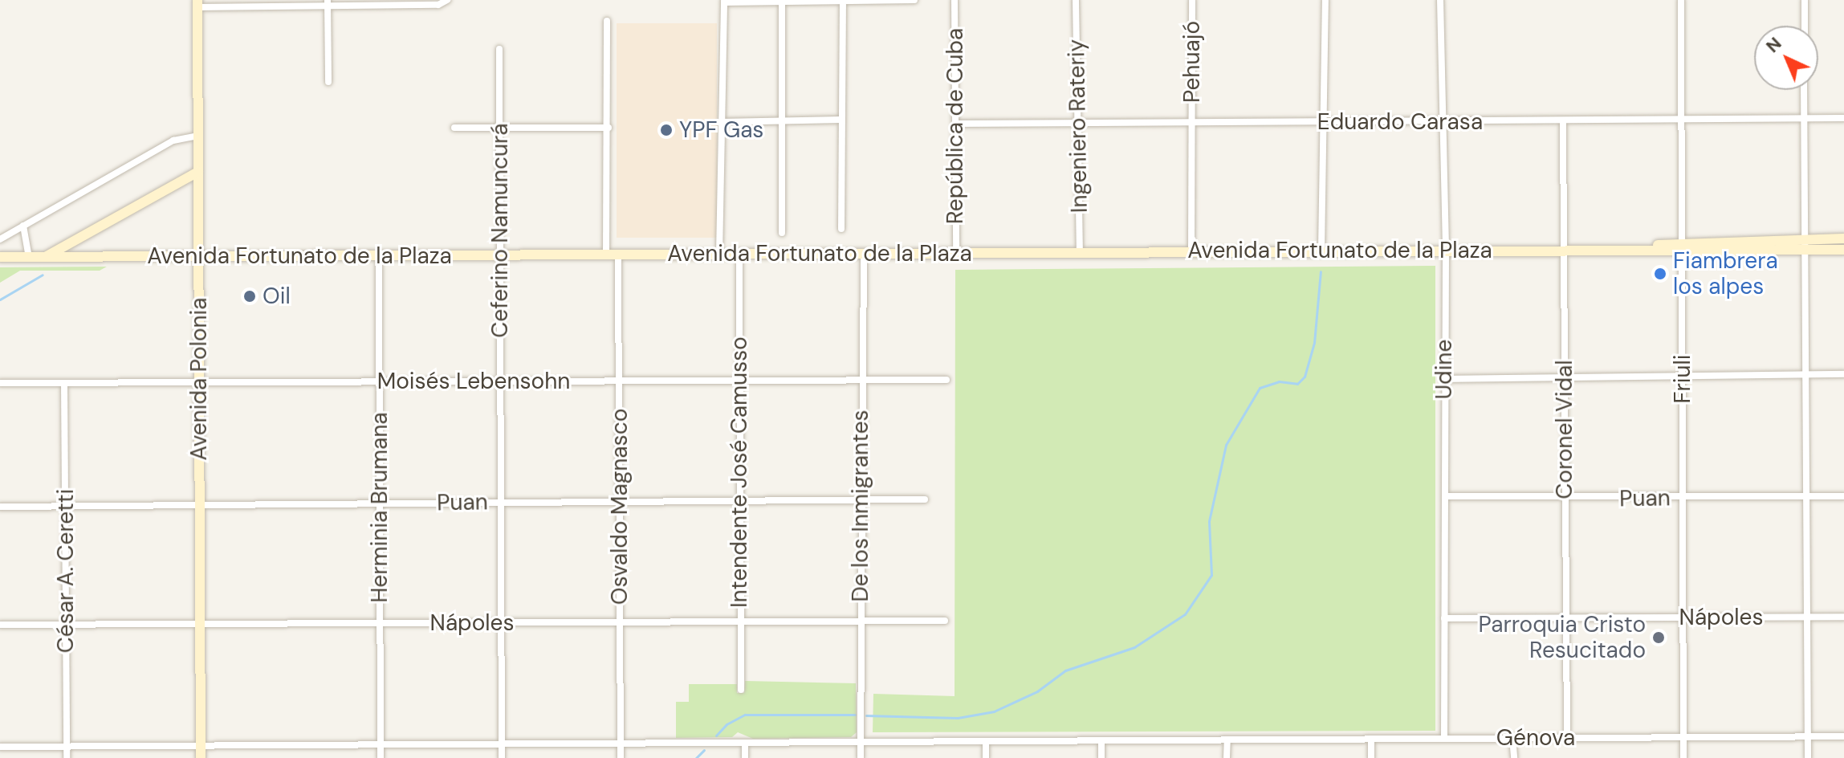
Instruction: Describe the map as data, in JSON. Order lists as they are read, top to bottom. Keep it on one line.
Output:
{"streets":{"main road":["Avenida Fortunato de la Plaza","Avenida Polonia"],"street":["Pehuajó","Eduardo Carasa","República de Cuba","Ingeniero Rateriy","Ceferino Namuncurá","Udine","Friuli","Moisés Lebensohn","Coronel Vidal","Intendente José Camusso","Puan","De los Inmigrantes","Osvaldo Magnasco","Herminia Brumana","César A. Ceretti","Nápoles","Génova"]},"crossings":[["Pehuajó","Eduardo Carasa"],["Pehuajó","Avenida Fortunato de la Plaza"],["Eduardo Carasa","República de Cuba"],["Eduardo Carasa","Ingeniero Rateriy"],["Eduardo Carasa","Udine"],["Eduardo Carasa","Friuli"],["Eduardo Carasa","Coronel Vidal"],["República de Cuba","Avenida Fortunato de la Plaza"],["Ingeniero Rateriy","Avenida Fortunato de la Plaza"],["Ceferino Namuncurá","Avenida Fortunato de la Plaza"],["Ceferino Namuncurá","Moisés Lebensohn"],["Ceferino Namuncurá","Puan"],["Ceferino Namuncurá","Nápoles"],["Avenida Fortunato de la Plaza","Udine"],["Avenida Fortunato de la Plaza","Avenida Polonia"],["Avenida Fortunato de la Plaza","Friuli"],["Avenida Fortunato de la Plaza","Coronel Vidal"],["Avenida Fortunato de la Plaza","Intendente José Camusso"],["Avenida Fortunato de la Plaza","De los Inmigrantes"],["Avenida Fortunato de la Plaza","Osvaldo Magnasco"],["Avenida Fortunato de la Plaza","Herminia Brumana"],["Udine","Puan"],["Udine","Nápoles"],["Udine","Génova"],["Avenida Polonia","Moisés Lebensohn"],["Avenida Polonia","Puan"],["Avenida Polonia","Nápoles"],["Friuli","Puan"],["Friuli","Nápoles"],["Friuli","Génova"],["Moisés Lebensohn","Intendente José Camusso"],["Moisés Lebensohn","De los Inmigrantes"],["Moisés Lebensohn","Osvaldo Magnasco"],["Moisés Lebensohn","Herminia Brumana"],["Moisés Lebensohn","César A. Ceretti"],["Coronel Vidal","Puan"],["Coronel Vidal","Nápoles"],["Coronel Vidal","Génova"],["Intendente José Camusso","Puan"],["Intendente José Camusso","Nápoles"],["Puan","De los Inmigrantes"],["Puan","Osvaldo Magnasco"],["Puan","Herminia Brumana"],["Puan","César A. Ceretti"],["De los Inmigrantes","Nápoles"],["Osvaldo Magnasco","Nápoles"],["Herminia Brumana","Nápoles"],["César A. Ceretti","Nápoles"]],"places":["YPF Gas","Fiambrera los alpes","Oil","Parroquia Cristo Resucitado"],"north":"top left"}
